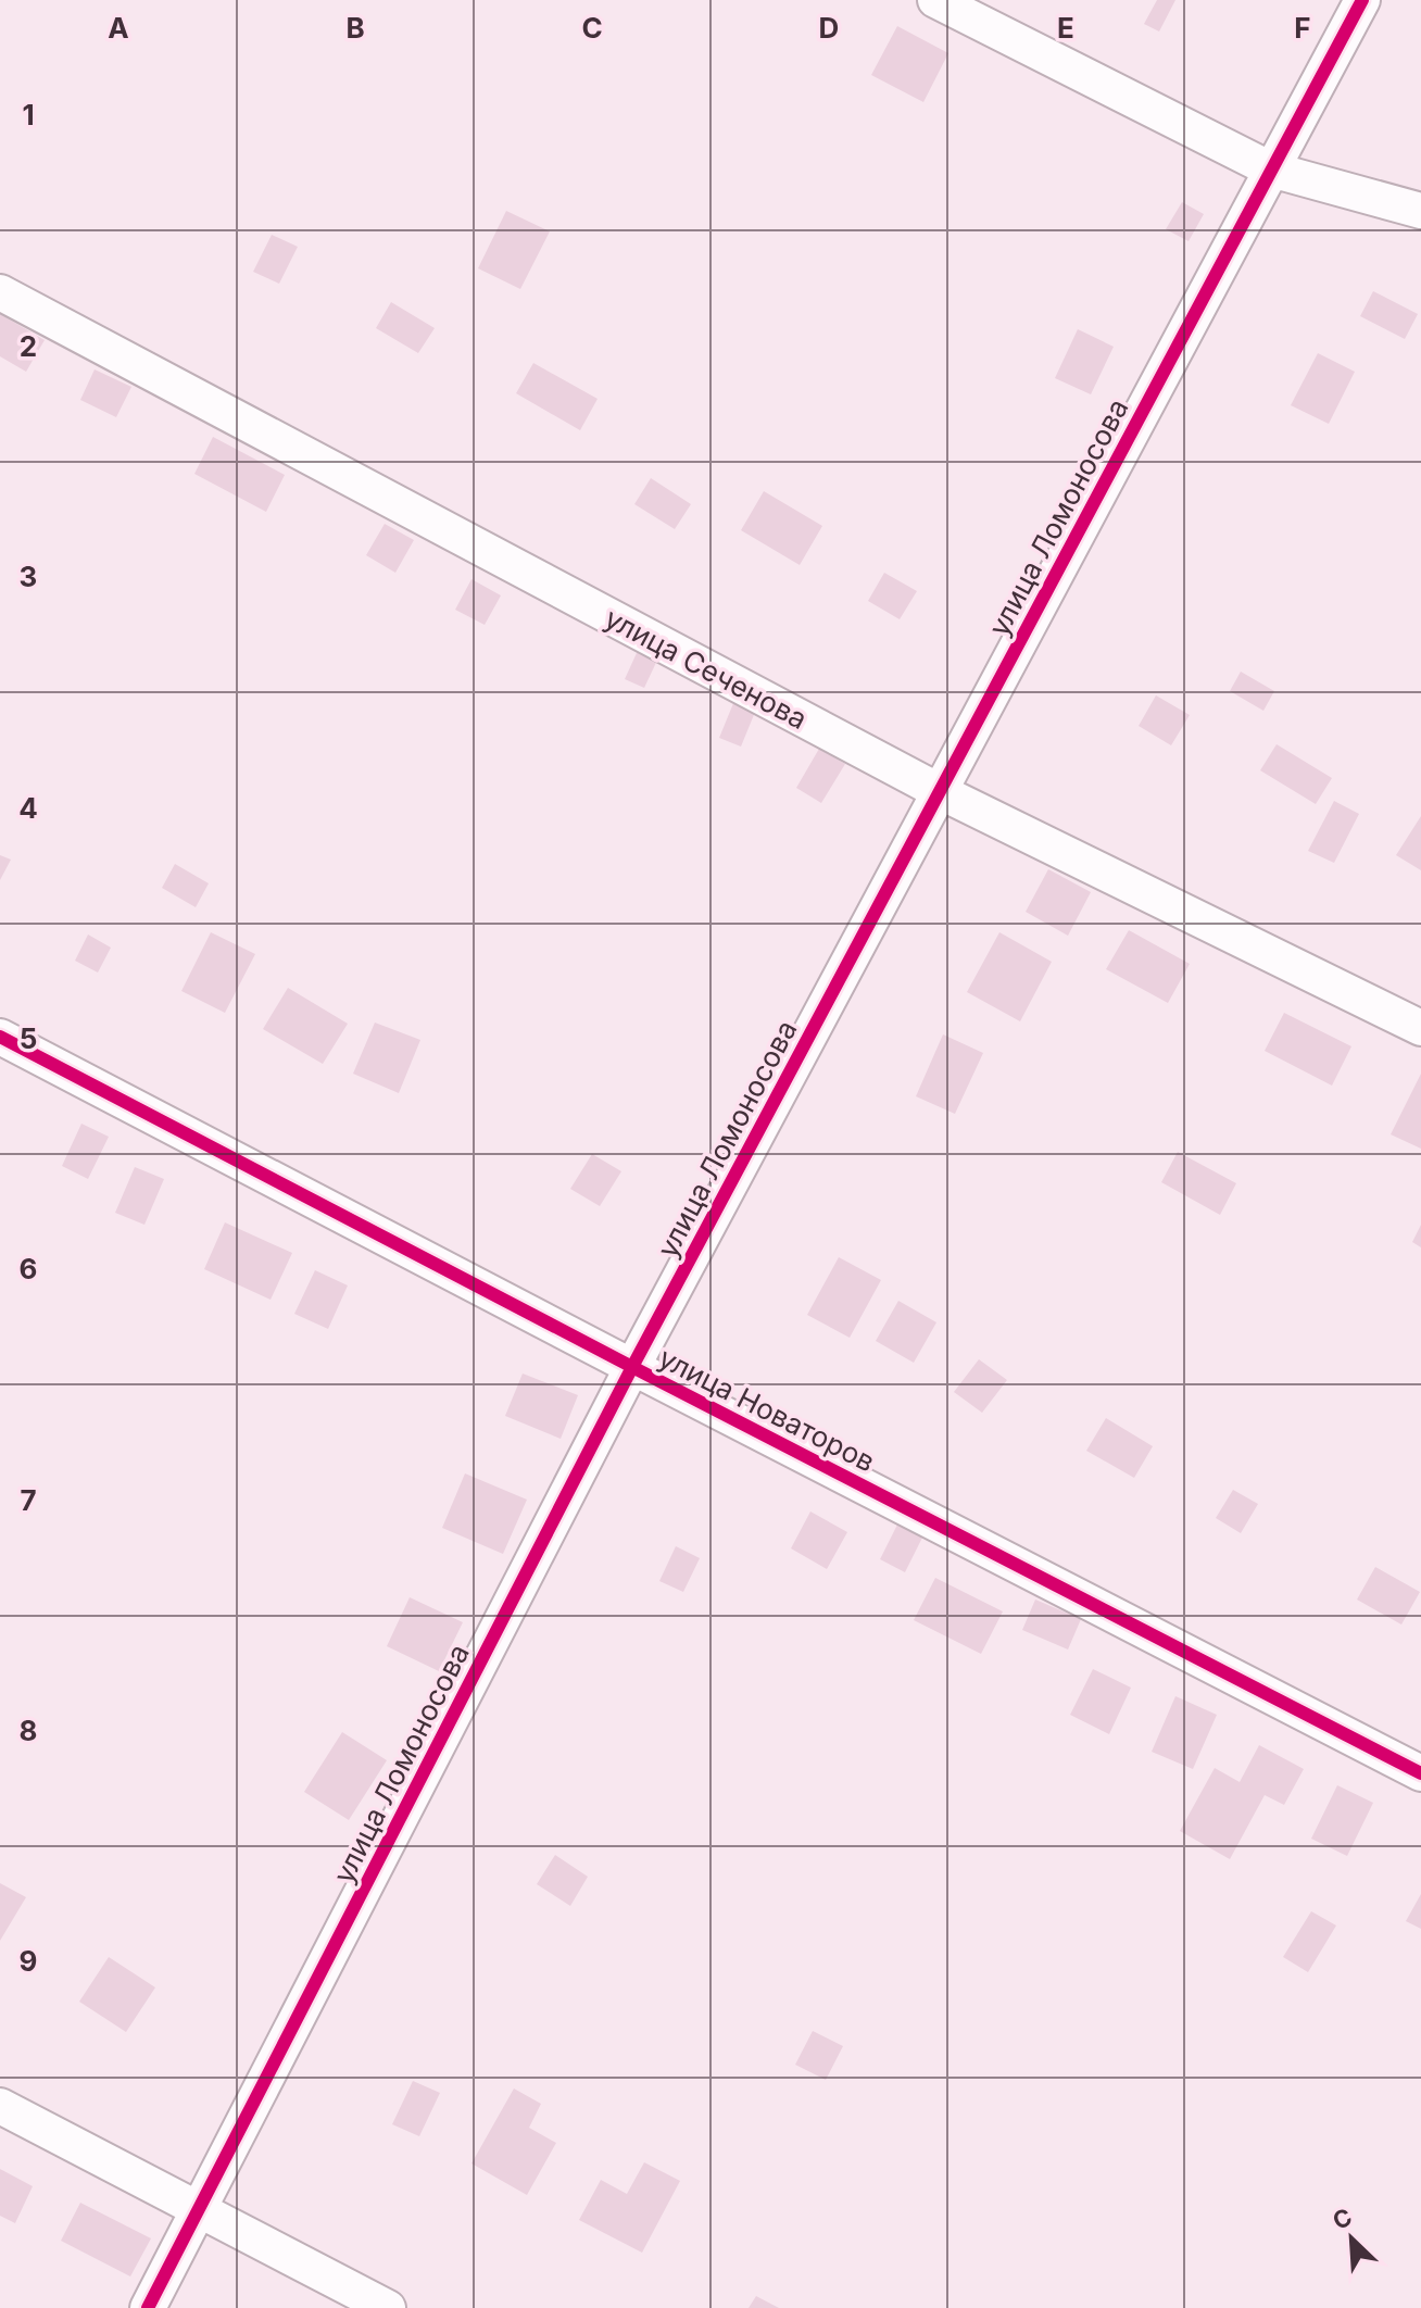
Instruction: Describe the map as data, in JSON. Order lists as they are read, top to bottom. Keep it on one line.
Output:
{"streets":{"street":["улица Ломоносова","улица Сеченова","улица Новаторов"]},"crossings":[["улица Ломоносова","улица Сеченова"],["улица Ломоносова","улица Новаторов"]],"north":"top left","grid":{"columns":["A","B","C","D","E","F"],"rows":["1","2","3","4","5","6","7","8","9"]}}
